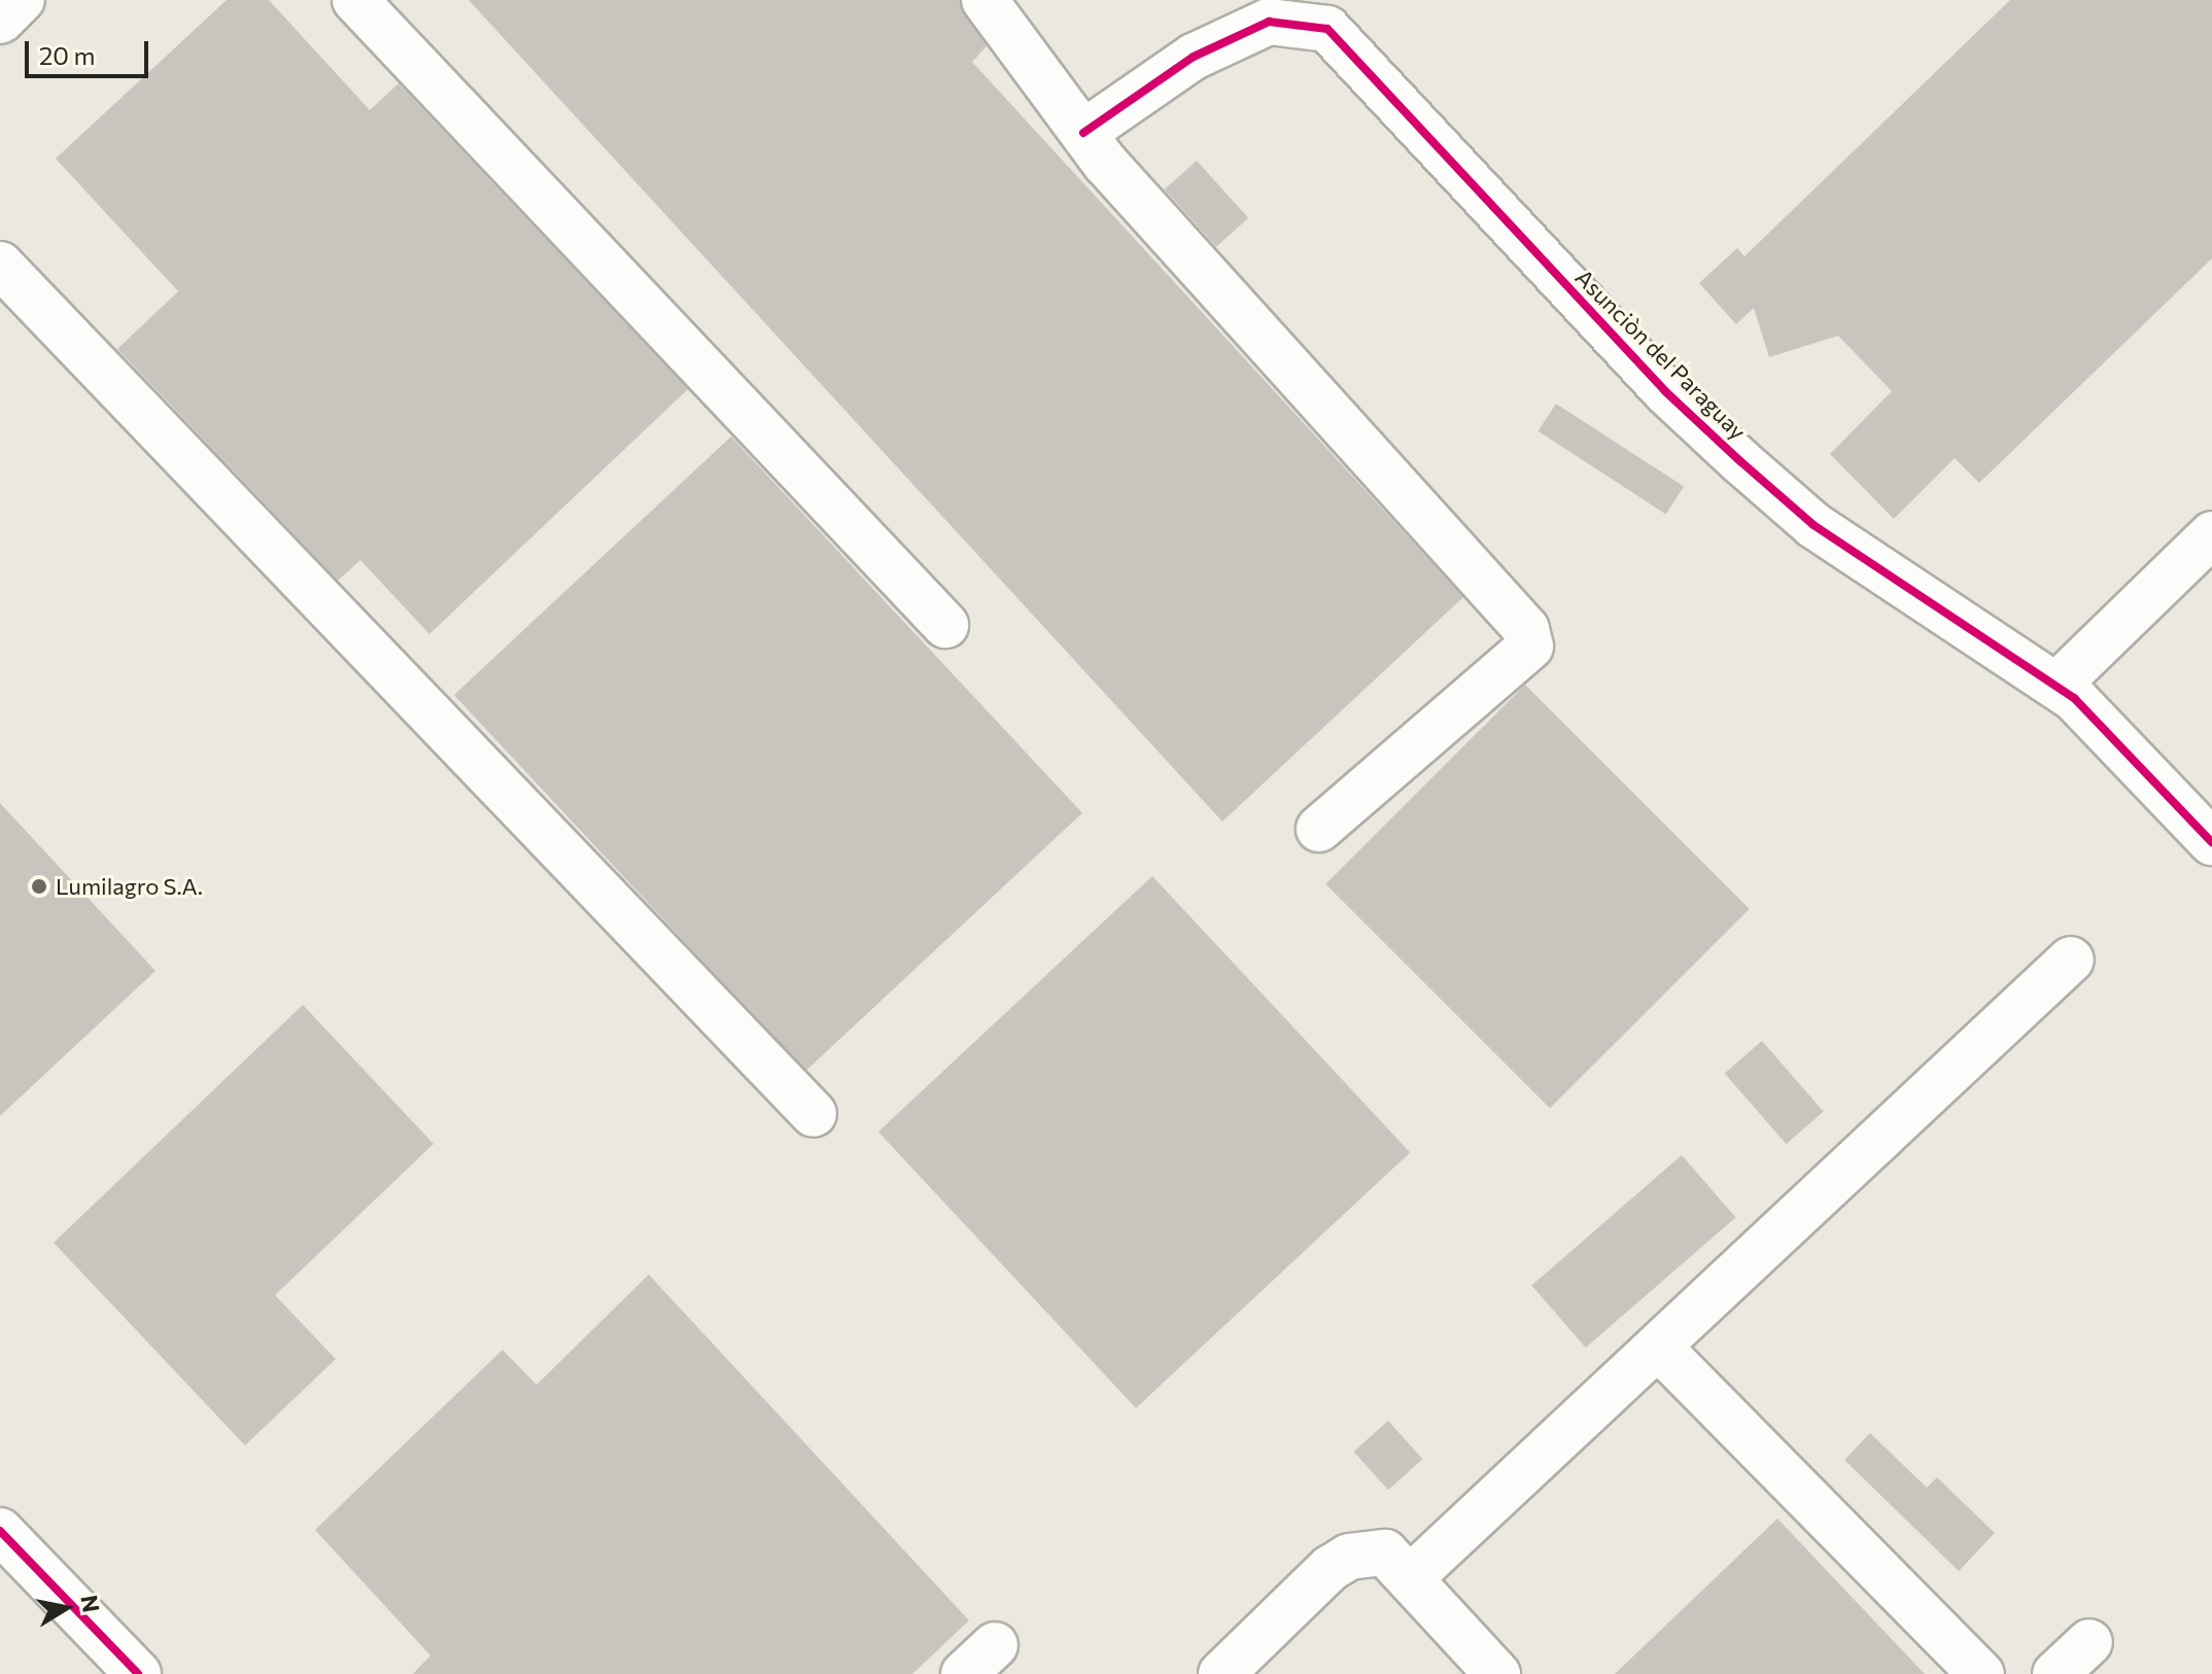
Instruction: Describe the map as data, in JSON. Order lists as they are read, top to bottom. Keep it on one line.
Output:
{"streets":{"street":["Asunciòn del Paraguay"]},"places":["Lumilagro S.A."],"scale_bar":"20 m","north":"right"}
